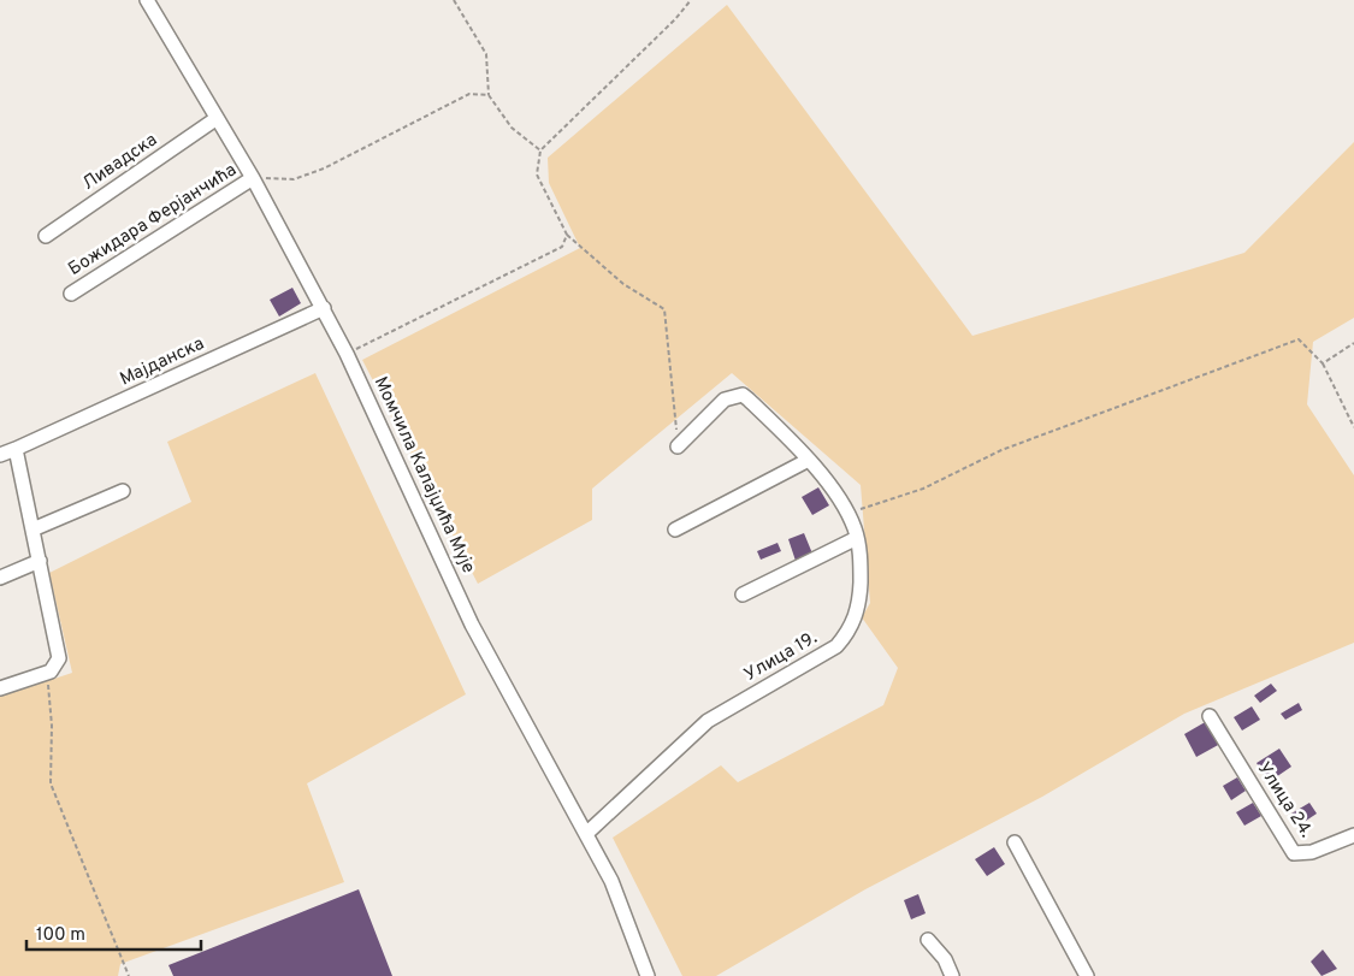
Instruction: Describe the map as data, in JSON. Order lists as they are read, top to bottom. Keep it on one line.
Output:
{"streets":{"street":["Ливадска","Божидара Ферјанчића","Мајданска","Момчила Калајџића Мује","Улица 19.","Улица 24."]},"crossings":[["Ливадска","Момчила Калајџића Мује"],["Божидара Ферјанчића","Момчила Калајџића Мује"],["Мајданска","Момчила Калајџића Мује"],["Момчила Калајџића Мује","Улица 19."]],"scale_bar":"100 m"}
